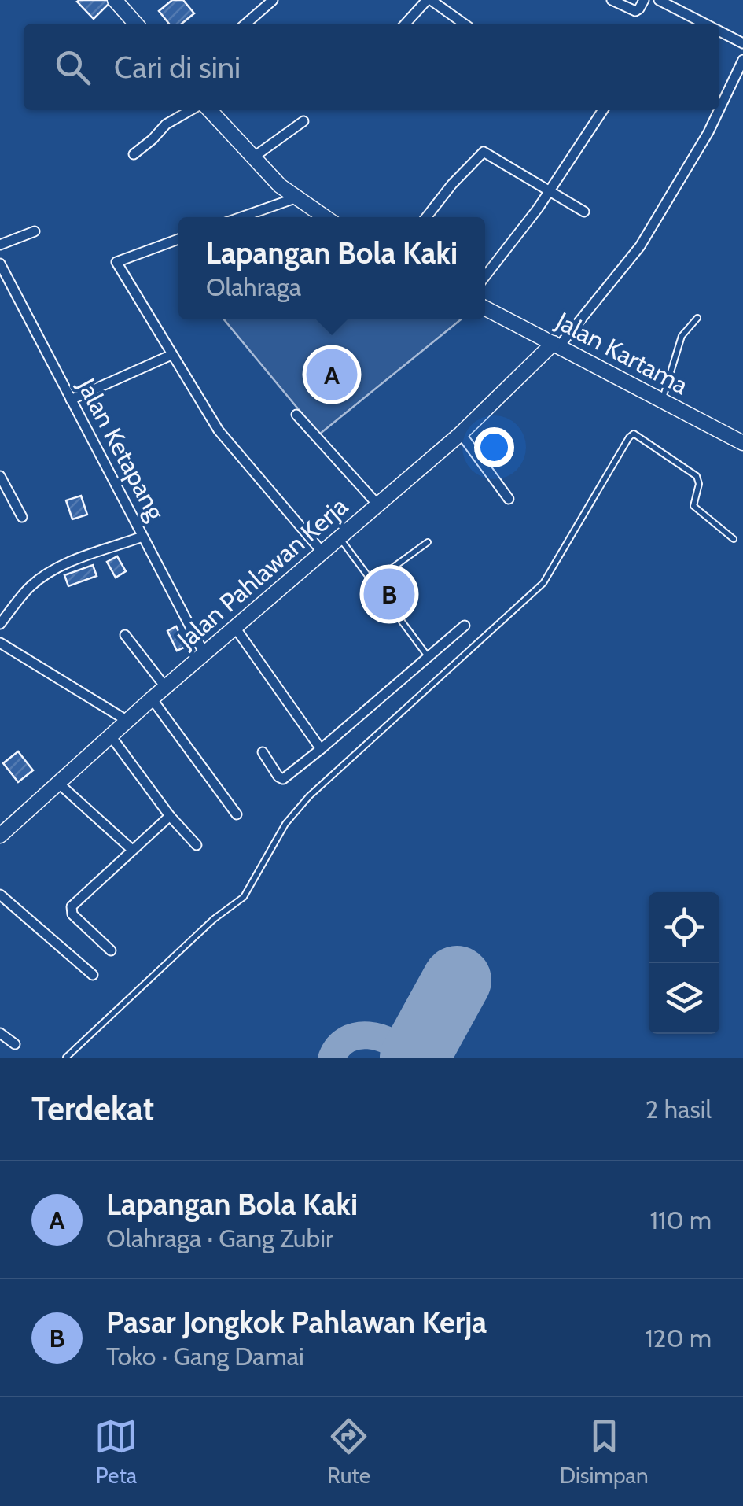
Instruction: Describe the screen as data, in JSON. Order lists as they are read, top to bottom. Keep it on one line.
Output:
{"streets":{"street":["Jalan Kartama","Jalan Ketapang","Jalan Pahlawan Kerja"]},"crossings":[["Jalan Kartama","Jalan Pahlawan Kerja"],["Jalan Ketapang","Jalan Pahlawan Kerja"]],"page":{"search":"Cari di sini","popup":["Lapangan Bola Kaki","Olahraga"],"pins":["A","B"],"heading":["Terdekat","2 hasil"],"list":[{"mark":"A","name":"Lapangan Bola Kaki","note":"Olahraga · Gang Zubir","value":"110 m"},{"mark":"B","name":"Pasar Jongkok Pahlawan Kerja","note":"Toko · Gang Damai","value":"120 m"}],"nav":["Peta","Rute","Disimpan"]}}
